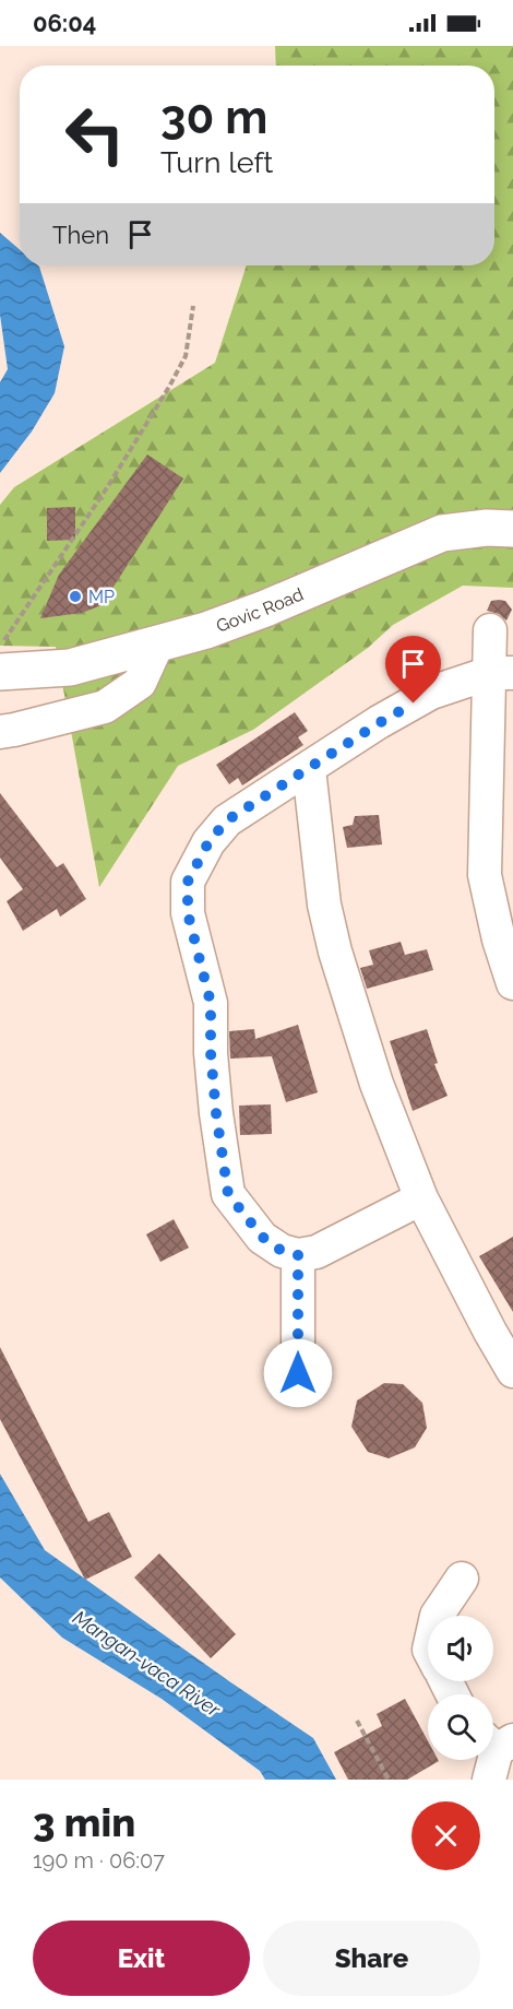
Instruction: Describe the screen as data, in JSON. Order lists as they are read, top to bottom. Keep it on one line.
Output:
{"streets":{"main road":["Govic Road"]},"water":["Mangan-vaca River"],"places":["MP"],"page":{"status":"06:04","turn":["30 m","Turn left"],"then":"Then","heading":["3 min","190 m · 06:07"],"buttons":["Exit","Share"]}}
